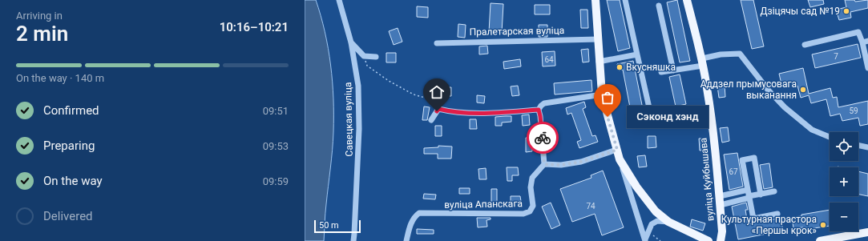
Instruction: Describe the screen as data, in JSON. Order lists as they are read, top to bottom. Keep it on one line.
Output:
{"streets":{"main road":["вуліца Куйбышава"],"street":["Пралетарская вуліца","Савецкая вуліца","вуліца Апанскага"]},"places":["Дзіцячы сад №19","Вкусняшка","Аддзел прымусовага выканання","Сэконд хэнд","Культурная прастора «Першы крок»"],"house_numbers":["7","64","59","67","74"],"scale_bar":"50 m","page":{"heading":["2 min","Arriving in","10:16–10:21"],"bar":"On the way · 140 m","list":[["Confirmed","09:51"],["Preparing","09:53"],["On the way","09:59"],"Delivered"],"bubble":"Сэконд хэнд","map_buttons":["+","−"],"scale":"50 m"}}
